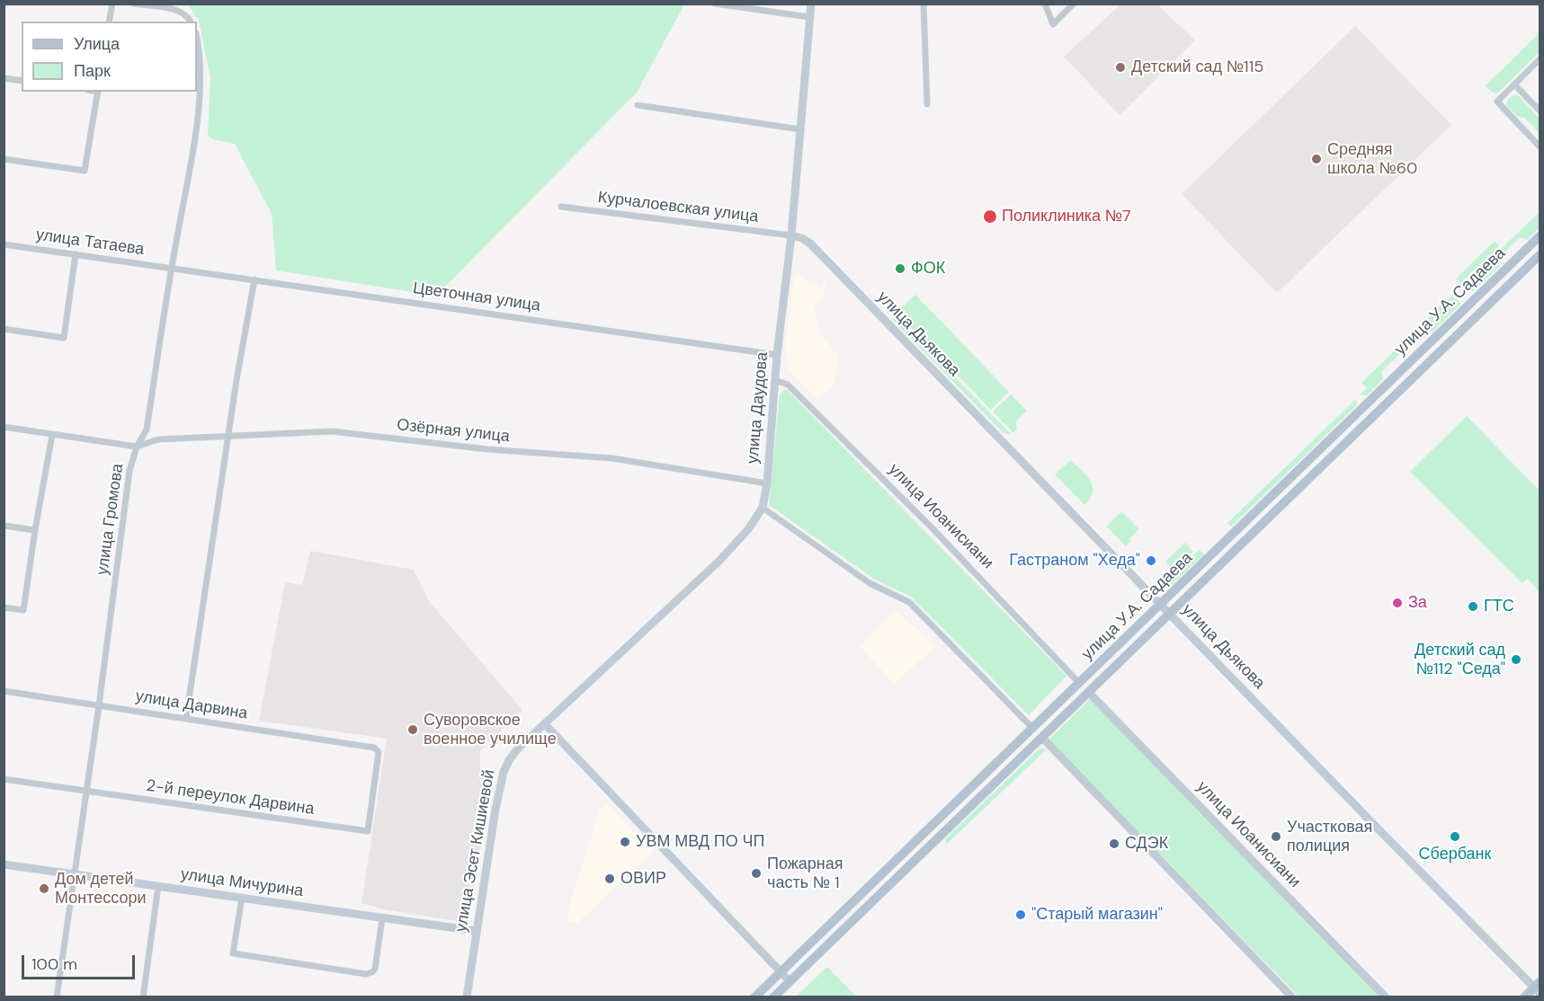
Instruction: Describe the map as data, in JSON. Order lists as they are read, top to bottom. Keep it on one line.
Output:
{"streets":{"main road":["улица У.А. Садаева"],"street":["Курчалоевская улица","улица Татаева","Цветочная улица","улица Дьякова","улица Даудова","Озёрная улица","улица Иоанисиани","улица Громова","улица Дарвина","2-й переулок Дарвина","улица Эсет Кишиевой","улица Мичурина"]},"crossings":[["Курчалоевская улица","улица Дьякова"],["Курчалоевская улица","улица Даудова"],["улица Татаева","Цветочная улица"],["улица Татаева","улица Громова"],["Цветочная улица","улица Даудова"],["Цветочная улица","улица Громова"],["улица У.А. Садаева","улица Дьякова"],["улица У.А. Садаева","улица Иоанисиани"],["улица Дьякова","улица Даудова"],["улица Даудова","Озёрная улица"],["улица Даудова","улица Иоанисиани"],["улица Даудова","улица Эсет Кишиевой"],["Озёрная улица","улица Громова"],["улица Громова","улица Дарвина"],["улица Громова","2-й переулок Дарвина"],["улица Громова","улица Мичурина"],["улица Дарвина","2-й переулок Дарвина"],["улица Эсет Кишиевой","улица Мичурина"]],"places":["Детский сад №115","Средняя школа №60","Поликлиника №7","ФОК","Гастраном \"Хеда\"","За","ГТС","Детский сад №112 \"Седа\"","Суворовское военное училище","Участковая полиция","Сбербанк","УВМ МВД ПО ЧП","СДЭК","Пожарная часть № 1","ОВИР","Дом детей Монтессори","\"Старый магазин\""],"legend":["Улица","Парк"],"scale_bar":"100 m"}
